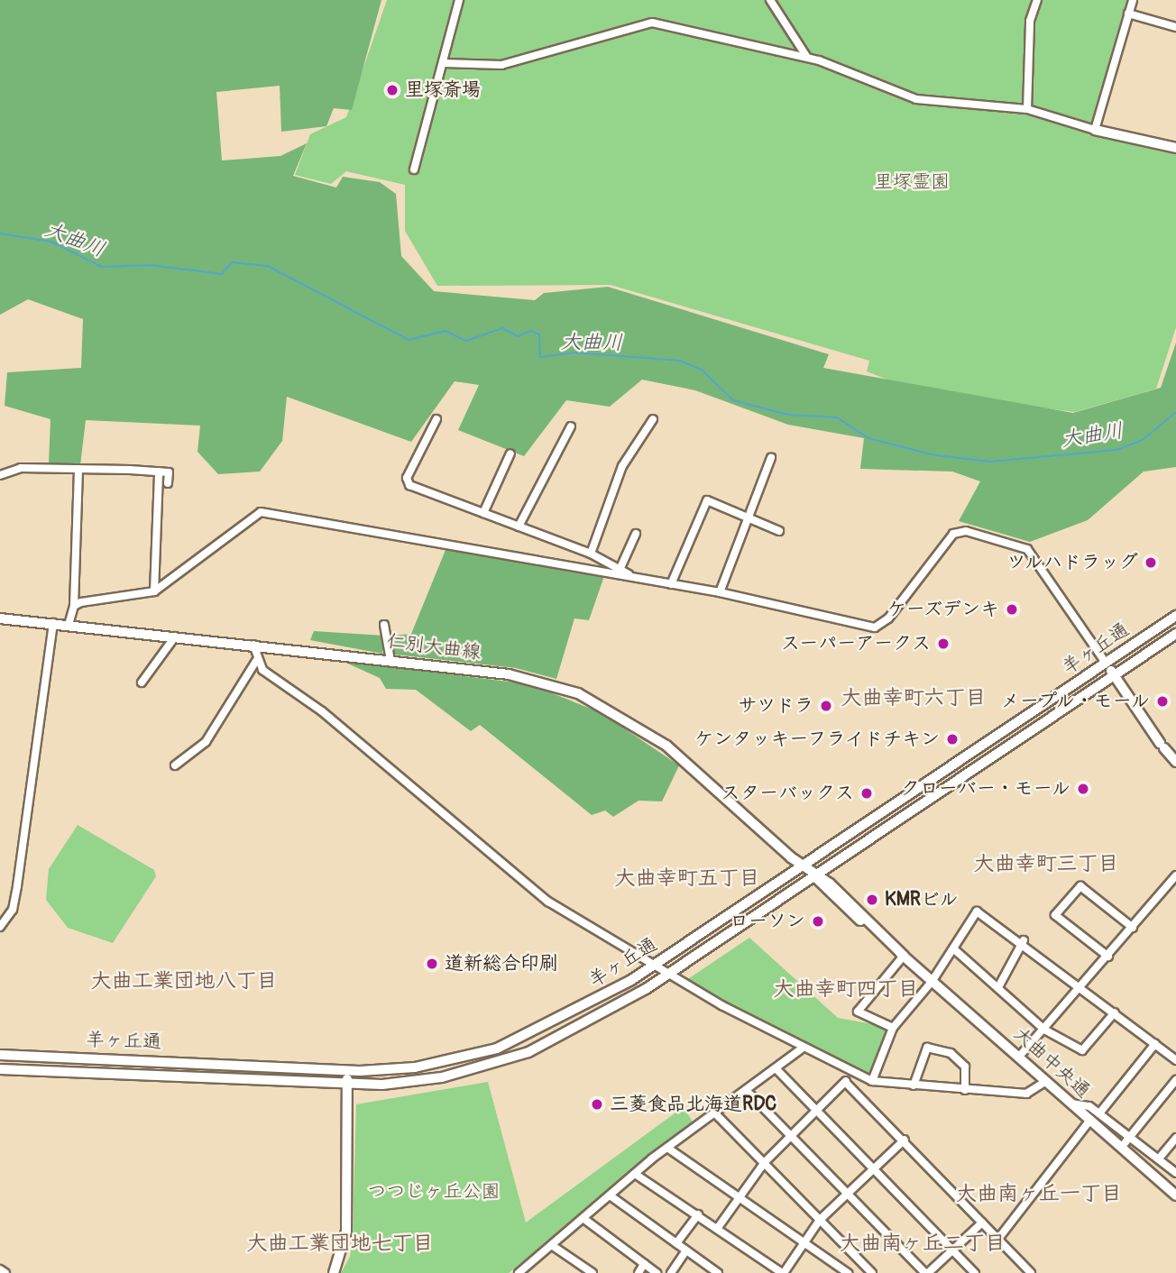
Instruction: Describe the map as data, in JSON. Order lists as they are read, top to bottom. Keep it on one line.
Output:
{"streets":{"main road":["仁別大曲線","羊ヶ丘通","大曲中央通"]},"crossings":[["仁別大曲線","羊ヶ丘通"],["仁別大曲線","大曲中央通"],["羊ヶ丘通","大曲中央通"]],"districts":["大曲幸町六丁目","大曲幸町三丁目","大曲幸町五丁目","大曲工業団地八丁目","大曲幸町四丁目","大曲南ヶ丘一丁目","大曲工業団地七丁目","大曲南ヶ丘二丁目"],"water":["大曲川"],"parks":["里塚霊園","つつじヶ丘公園"],"places":["里塚斎場","ツルハドラッグ","ケーズデンキ","スーパーアークス","メープル・モール","サツドラ","ケンタッキーフライドチキン","クローバー・モール","スターバックス","KMRビル","ローソン","道新総合印刷","三菱食品北海道RDC"]}
